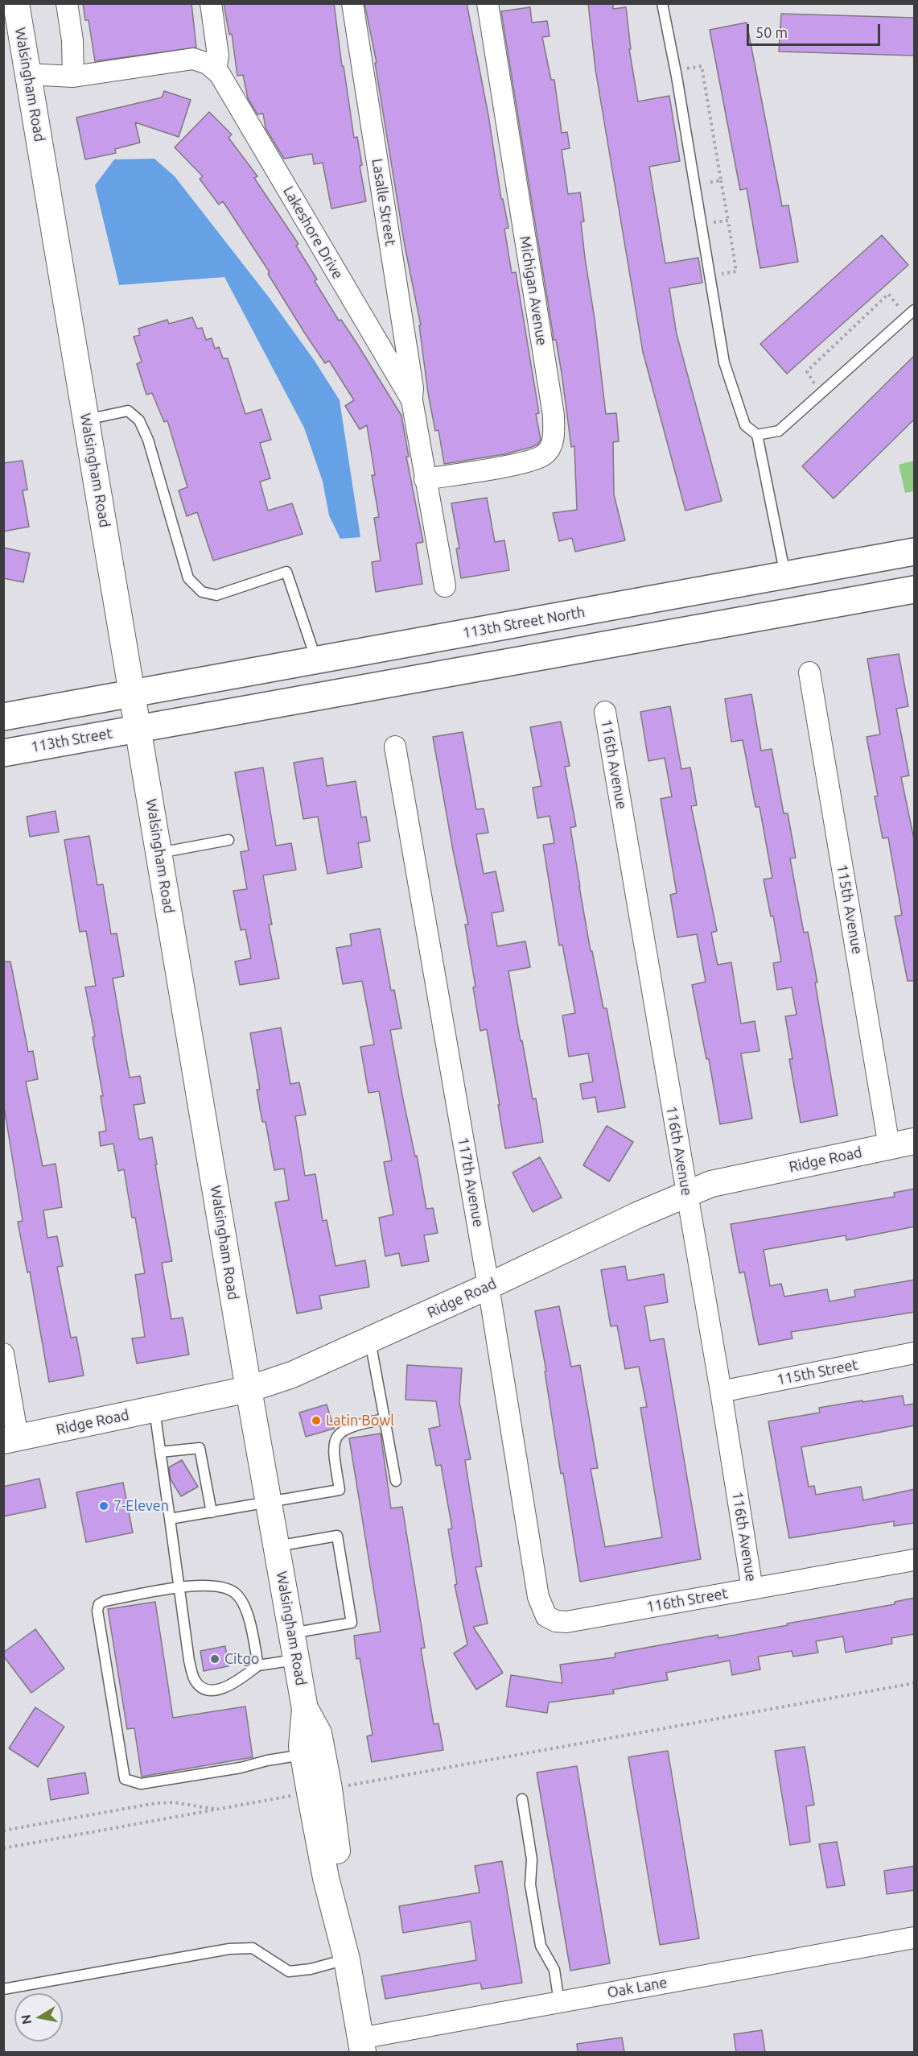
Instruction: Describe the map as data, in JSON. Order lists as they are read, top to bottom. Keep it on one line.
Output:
{"streets":{"main road":["113th Street North","113th Street"],"street":["Walsingham Road","Lasalle Street","Lakeshore Drive","Michigan Avenue","116th Avenue","115th Avenue","Ridge Road","117th Avenue","115th Street","116th Street","Oak Lane"]},"crossings":[["Walsingham Road","Lakeshore Drive"],["Walsingham Road","113th Street North"],["Walsingham Road","113th Street"],["Walsingham Road","Ridge Road"],["Walsingham Road","Oak Lane"],["Lasalle Street","Lakeshore Drive"],["Lakeshore Drive","Michigan Avenue"],["116th Avenue","Ridge Road"],["116th Avenue","115th Street"],["116th Avenue","116th Street"],["115th Avenue","Ridge Road"],["Ridge Road","117th Avenue"],["117th Avenue","116th Street"]],"places":["Latin Bowl","7-Eleven","Citgo"],"scale_bar":"50 m","north":"left"}
